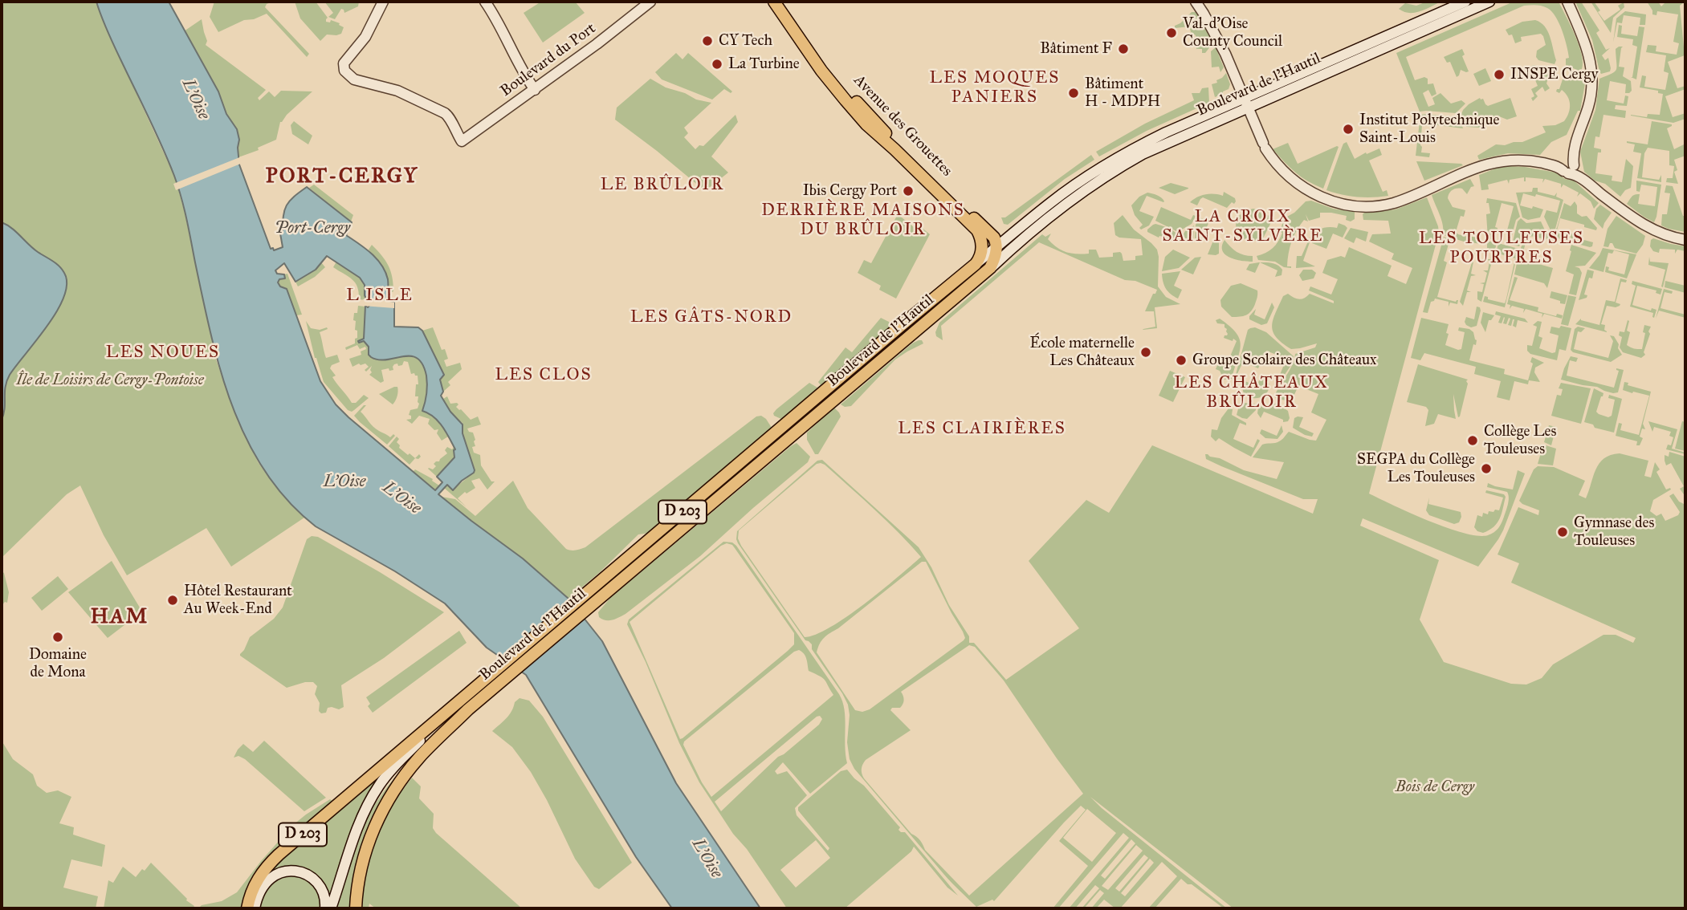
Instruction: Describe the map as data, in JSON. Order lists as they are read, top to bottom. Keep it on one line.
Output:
{"streets":{"main road":["Boulevard de l'Hautil","Avenue des Grouettes","D 203"],"street":["Boulevard du Port"]},"crossings":[["Boulevard de l'Hautil","Avenue des Grouettes"],["Boulevard de l'Hautil","D 203"]],"districts":["LES MOQUES PANIERS","PORT-CERGY","LE BRÛLOIR","DERRIÈRE MAISONS DU BRÛLOIR","LA CROIX SAINT-SYLVÈRE","LES TOULEUSES POURPRES","L ISLE","LES GÂTS-NORD","LES NOUES","LES CLOS","LES CHÂTEAUX BRÛLOIR","LES CLAIRIÈRES","HAM"],"water":["L'Oise","Port-Cergy","L’Oise"],"parks":["Île de Loisirs de Cergy-Pontoise","Bois de Cergy"],"places":["Val-d'Oise County Council","CY Tech","Bâtiment F","La Turbine","INSPE Cergy","Bâtiment H - MDPH","Institut Polytechnique Saint-Louis","Ibis Cergy Port","École maternelle Les Châteaux","Groupe Scolaire des Châteaux","Collège Les Touleuses","SEGPA du Collège Les Touleuses","Gymnase des Touleuses","Hôtel Restaurant Au Week-End","Domaine de Mona"]}
